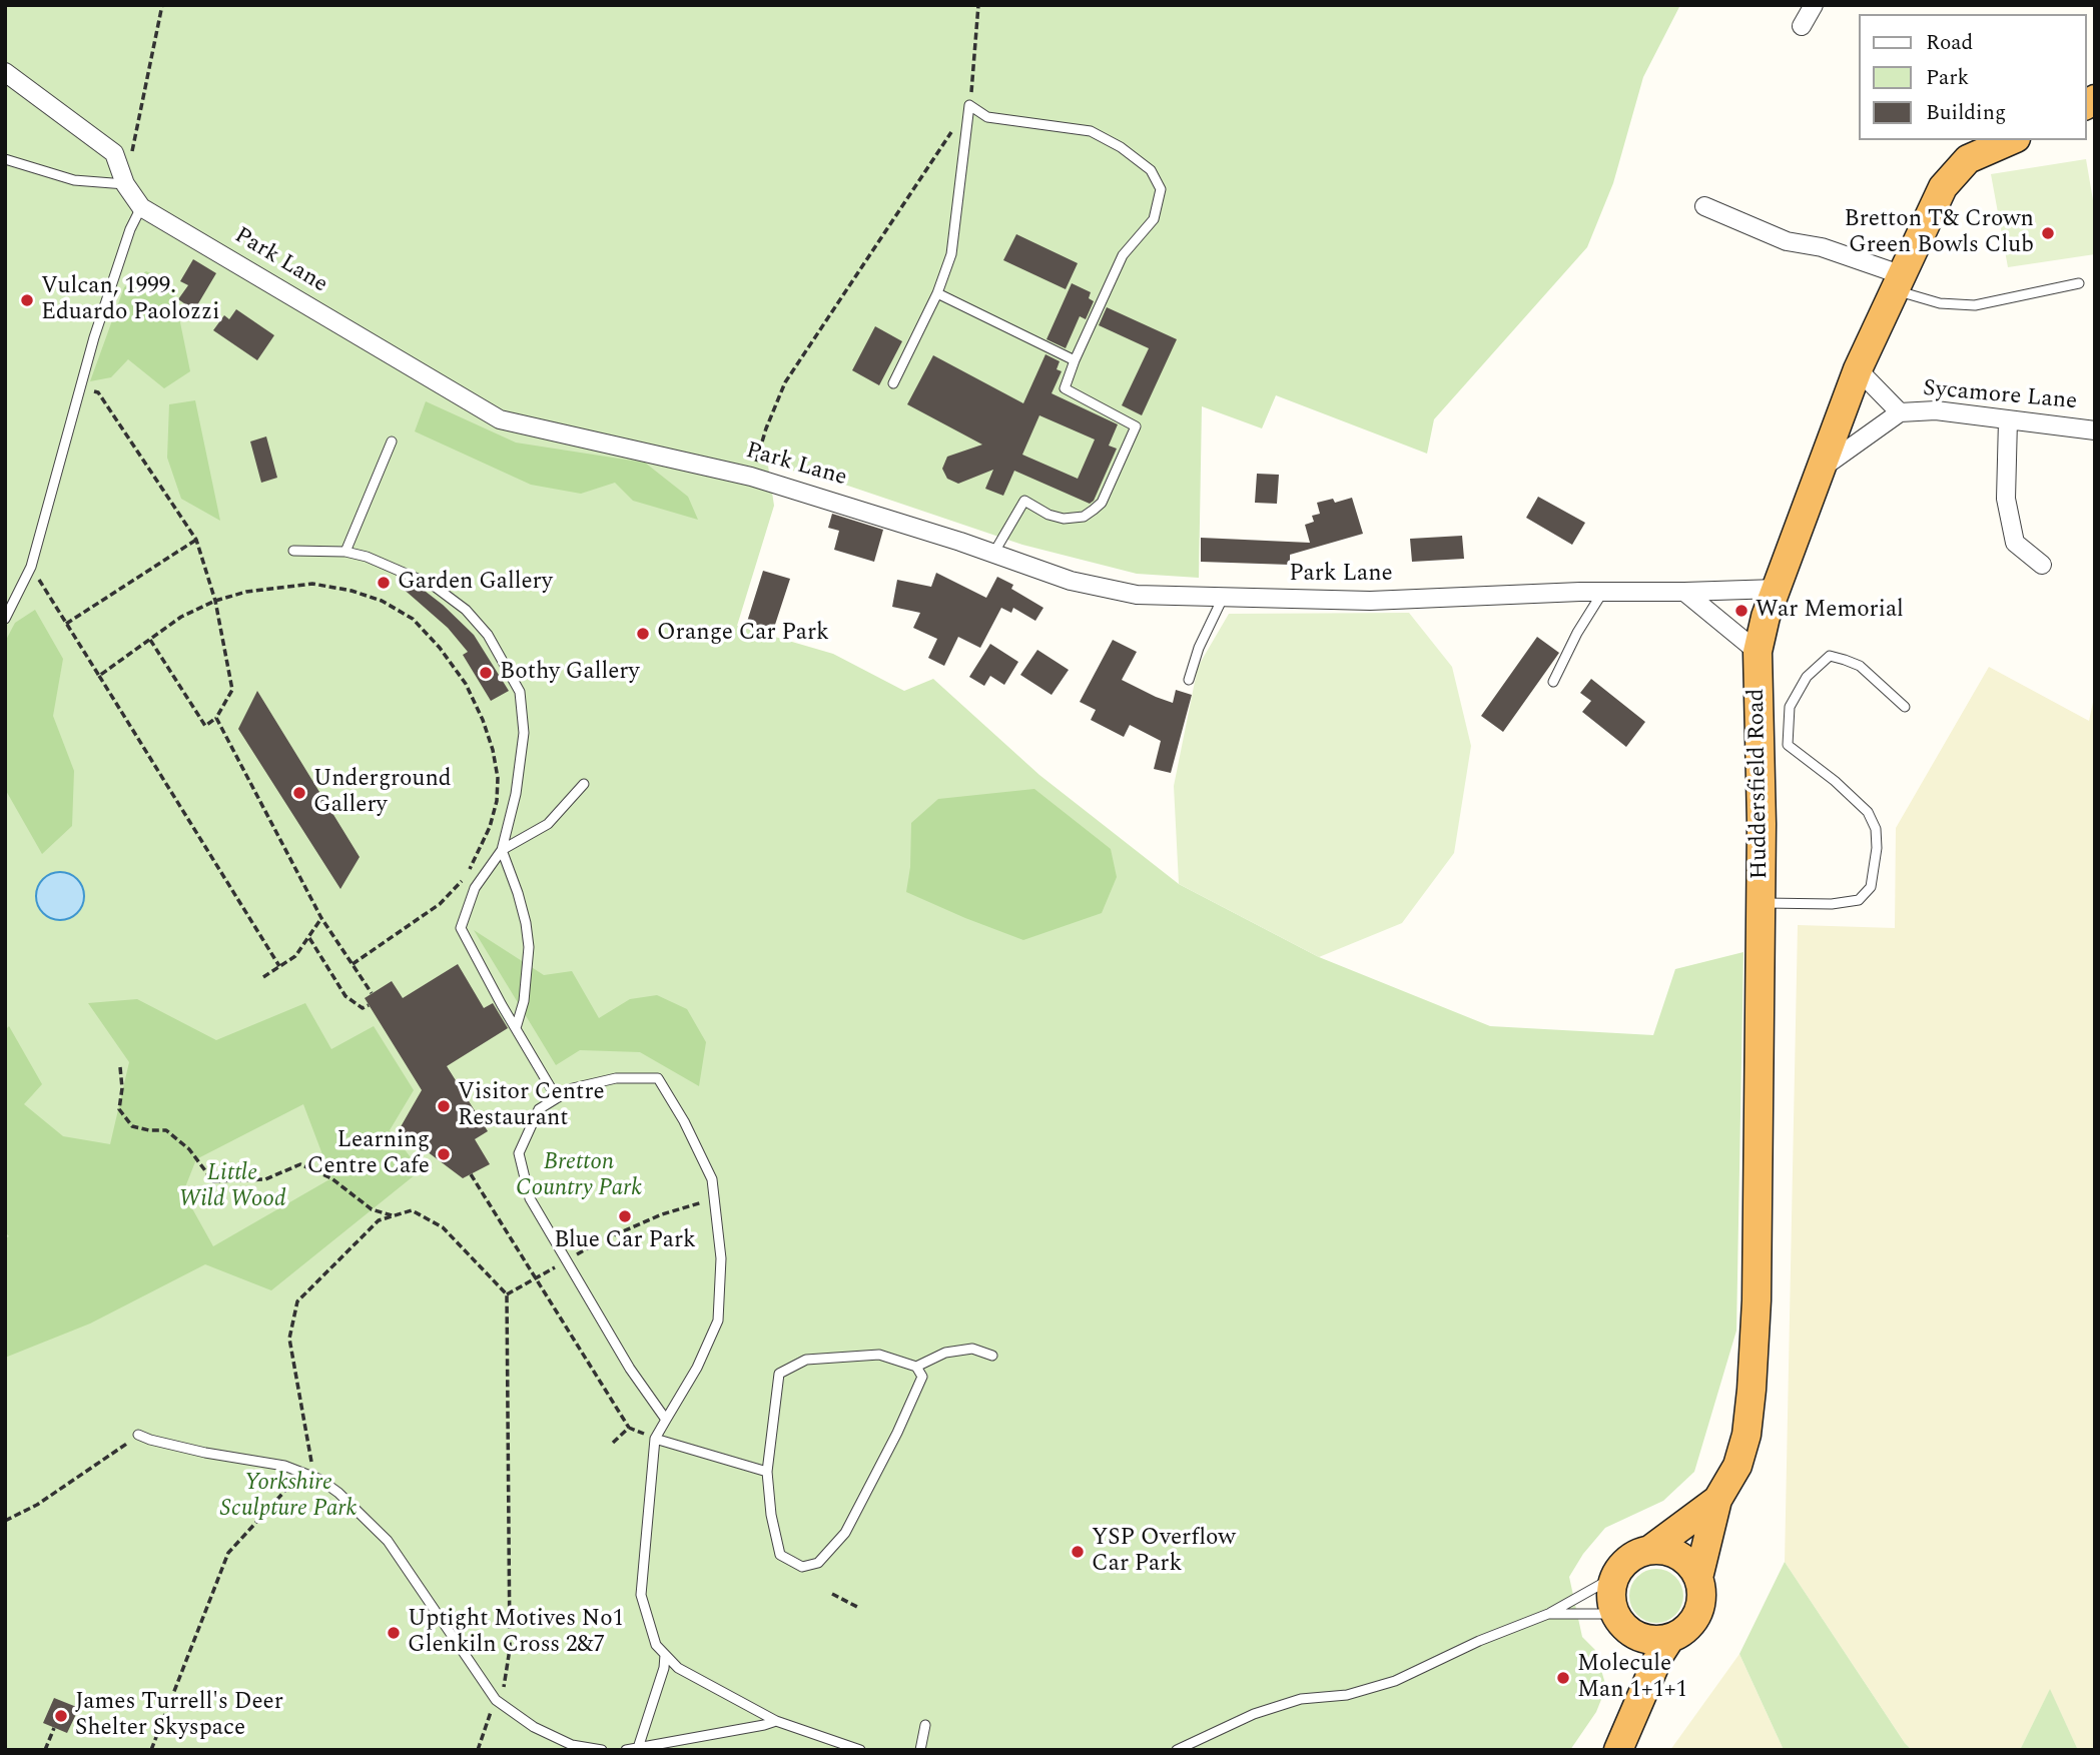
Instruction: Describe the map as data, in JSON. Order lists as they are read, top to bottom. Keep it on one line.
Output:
{"streets":{"highway":["Huddersfield Road"],"street":["Park Lane","Sycamore Lane"]},"crossings":[["Park Lane","Huddersfield Road"],["Sycamore Lane","Huddersfield Road"]],"parks":["Bretton Country Park","Little Wild Wood","Yorkshire Sculpture Park"],"places":["Bretton T& Crown Green Bowls Club","Vulcan, 1999. Eduardo Paolozzi","Garden Gallery","War Memorial","Orange Car Park","Bothy Gallery","Underground Gallery","Visitor Centre Restaurant","Learning Centre Cafe","Blue Car Park","YSP Overflow Car Park","Uptight Motives No1 Glenkiln Cross 2&7","Molecule Man 1+1+1","James Turrell's Deer Shelter Skyspace"],"legend":["Road","Park","Building"]}
